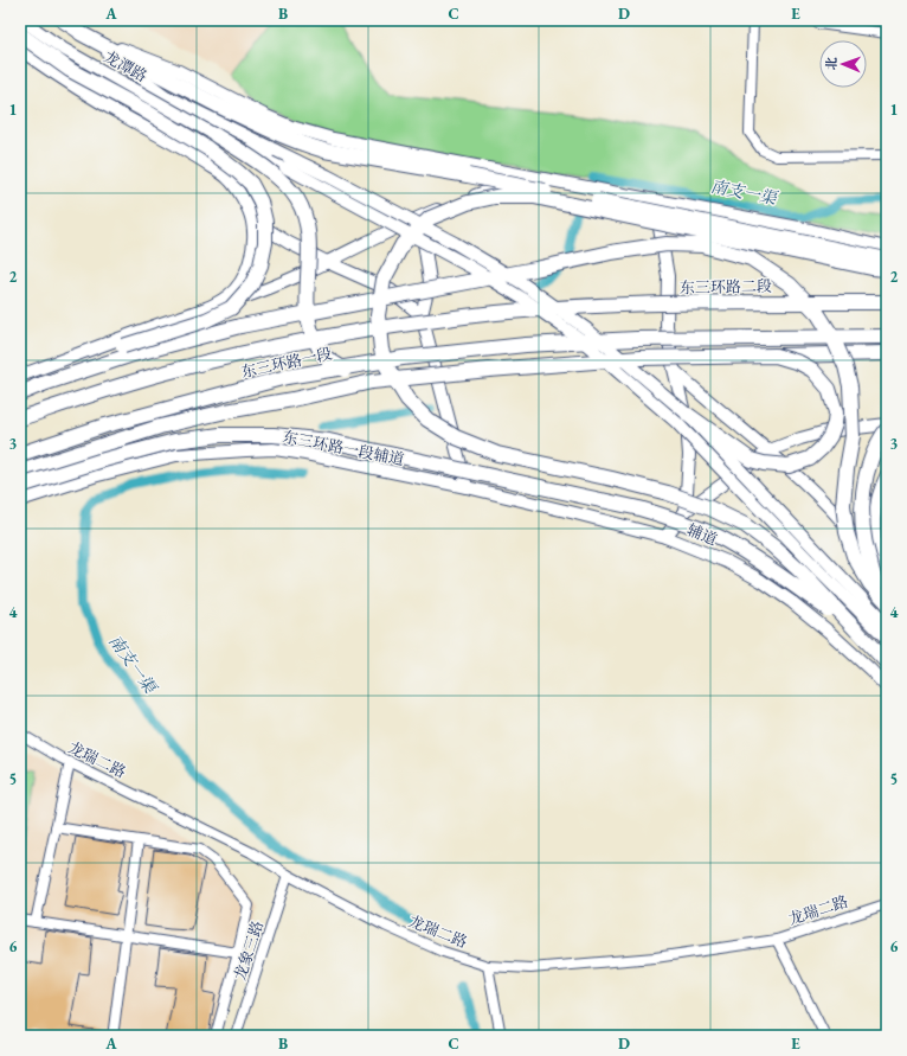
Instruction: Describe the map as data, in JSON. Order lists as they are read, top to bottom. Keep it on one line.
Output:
{"streets":{"highway":["东三环路二段","东三环路一段"],"main road":["龙潭路","东三环路一段辅道","辅道"],"street":["龙瑞二路","龙象三路"]},"crossings":[["东三环路二段","东三环路一段"],["东三环路一段辅道","辅道"],["龙瑞二路","龙象三路"]],"water":["南支一渠"],"north":"left","grid":{"columns":["A","B","C","D","E"],"rows":["1","2","3","4","5","6"]}}
